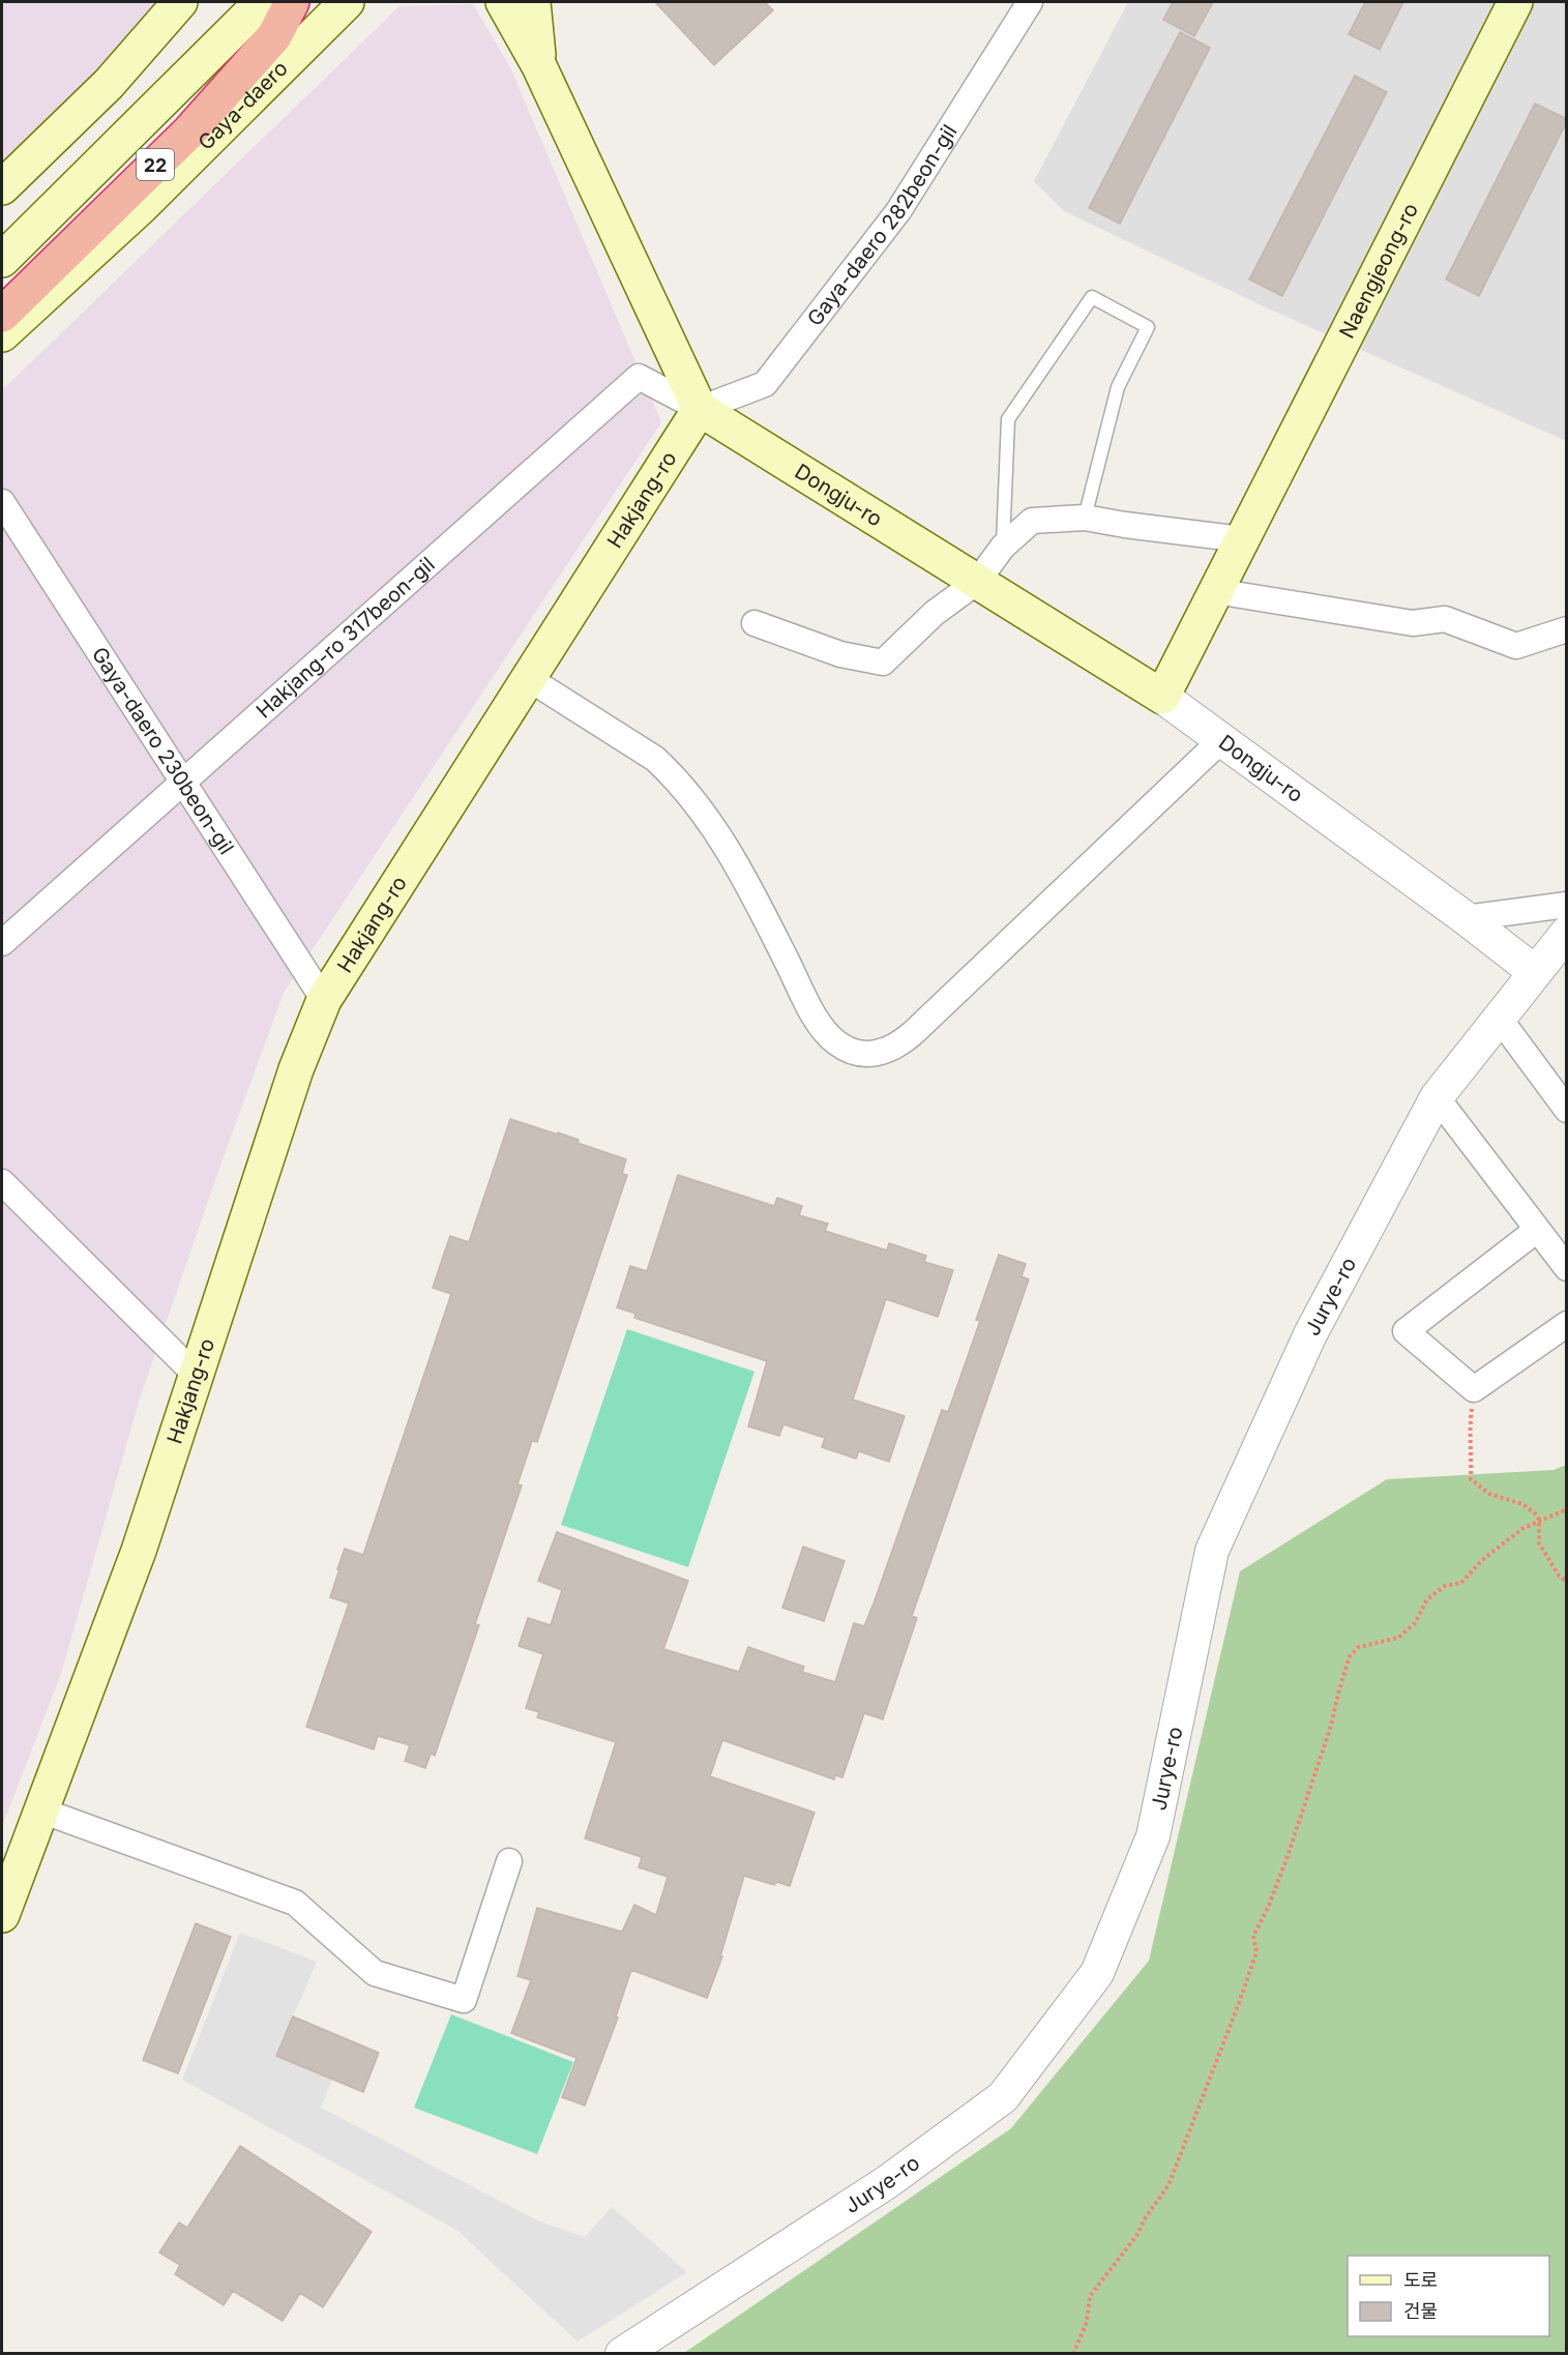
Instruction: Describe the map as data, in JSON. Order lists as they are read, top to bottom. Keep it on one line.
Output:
{"streets":{"highway":["22"],"main road":["Gaya-daero","Naengjeong-ro","Dongju-ro","Hakjang-ro"],"street":["Gaya-daero 282beon-gil","Hakjang-ro 317beon-gil","Gaya-daero 230beon-gil","Jurye-ro"]},"crossings":[["Gaya-daero 282beon-gil","Dongju-ro"],["Gaya-daero 282beon-gil","Hakjang-ro"],["Gaya-daero 282beon-gil","Hakjang-ro 317beon-gil"],["Naengjeong-ro","Dongju-ro"],["Dongju-ro","Hakjang-ro"],["Dongju-ro","Hakjang-ro 317beon-gil"],["Dongju-ro","Jurye-ro"],["Hakjang-ro","Hakjang-ro 317beon-gil"],["Hakjang-ro","Gaya-daero 230beon-gil"],["Hakjang-ro 317beon-gil","Gaya-daero 230beon-gil"]],"legend":["도로","건물"]}
